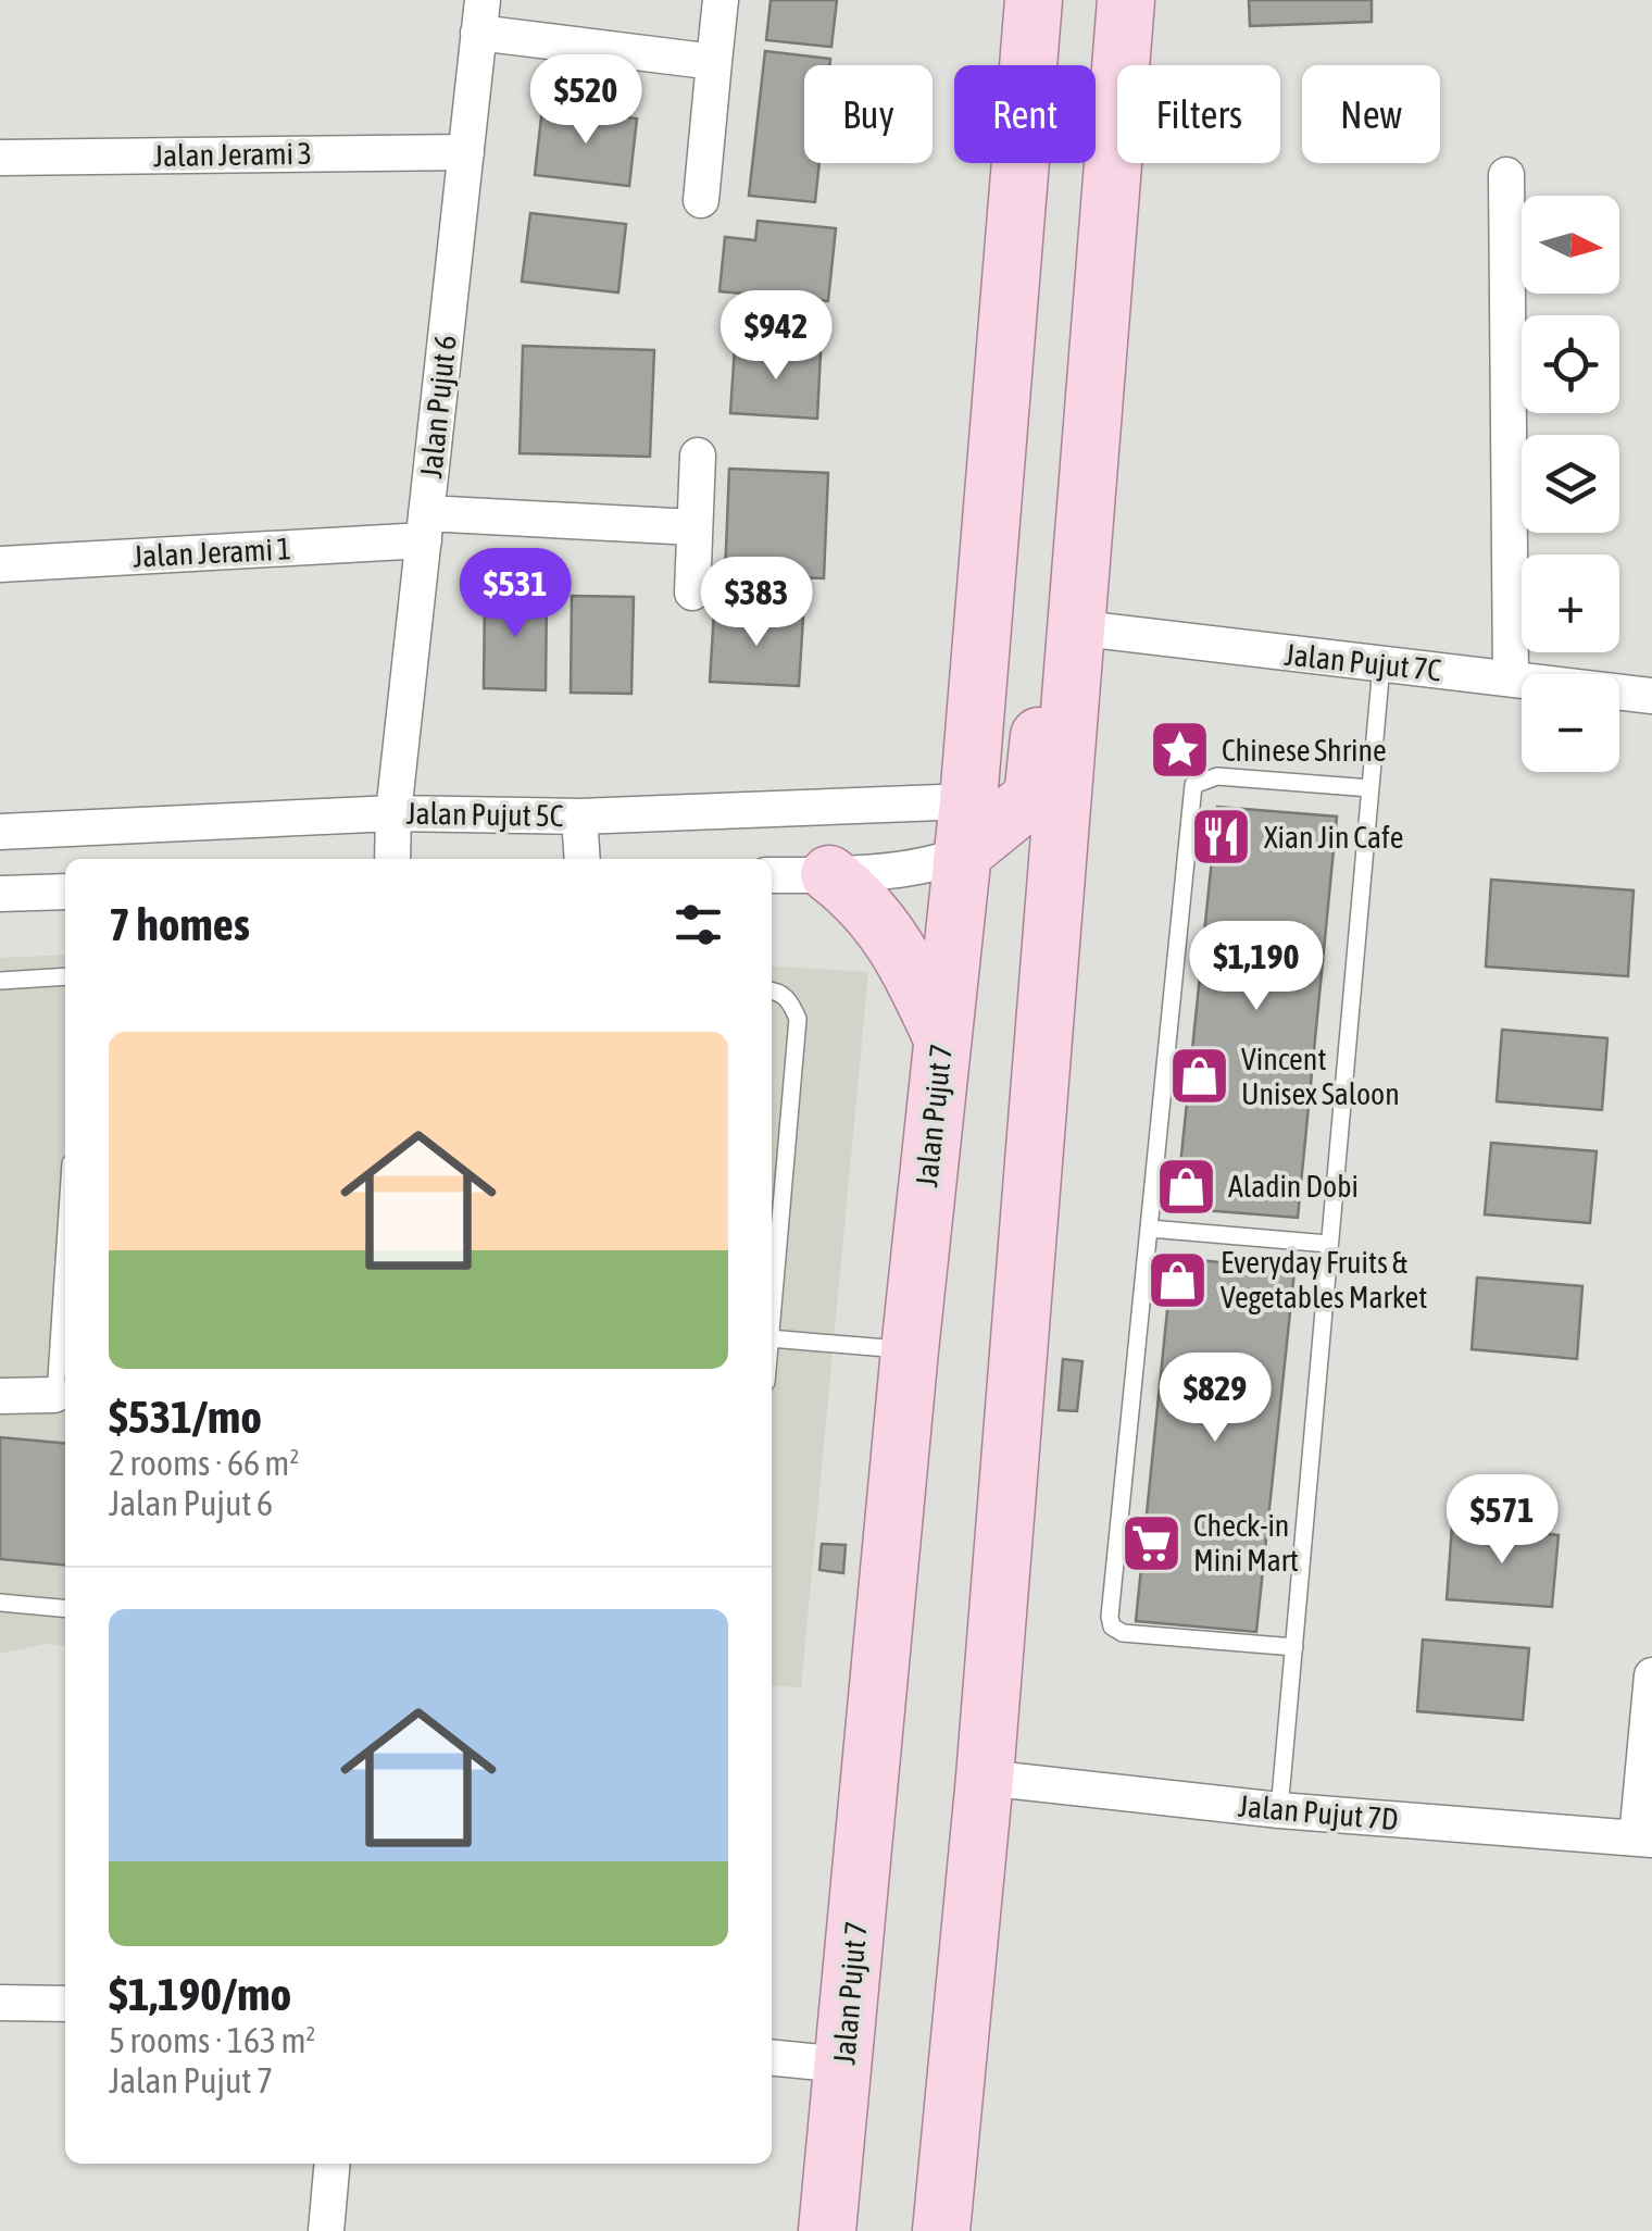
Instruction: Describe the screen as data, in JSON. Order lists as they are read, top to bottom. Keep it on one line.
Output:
{"streets":{"main road":["Jalan Pujut 7"],"street":["Jalan Jerami 3","Jalan Pujut 6","Jalan Jerami 1","Jalan Pujut 7C","Jalan Pujut 5C","Jalan Pujut 7D"]},"crossings":[["Jalan Jerami 3","Jalan Pujut 6"],["Jalan Pujut 6","Jalan Jerami 1"],["Jalan Pujut 6","Jalan Pujut 5C"],["Jalan Pujut 5C","Jalan Pujut 7"]],"places":{"place":["Chinese Shrine"],"restaurant":["Xian Jin Cafe"],"shop":["Vincent Unisex Saloon","Aladin Dobi","Everyday Fruits & Vegetables Market"],"supermarket":["Check-in Mini Mart"]},"north":"right","page":{"price":["$520","$942","$531","$383","$1,190","$829","$571"],"chip":["Buy","Rent","Filters","New"],"map_buttons":["+","−"],"heading":"7 homes","list":[{"name":"$531/mo","note":"2 rooms · 66 m² · Jalan Pujut 6"},{"name":"$1,190/mo","note":"5 rooms · 163 m² · Jalan Pujut 7"}]}}
